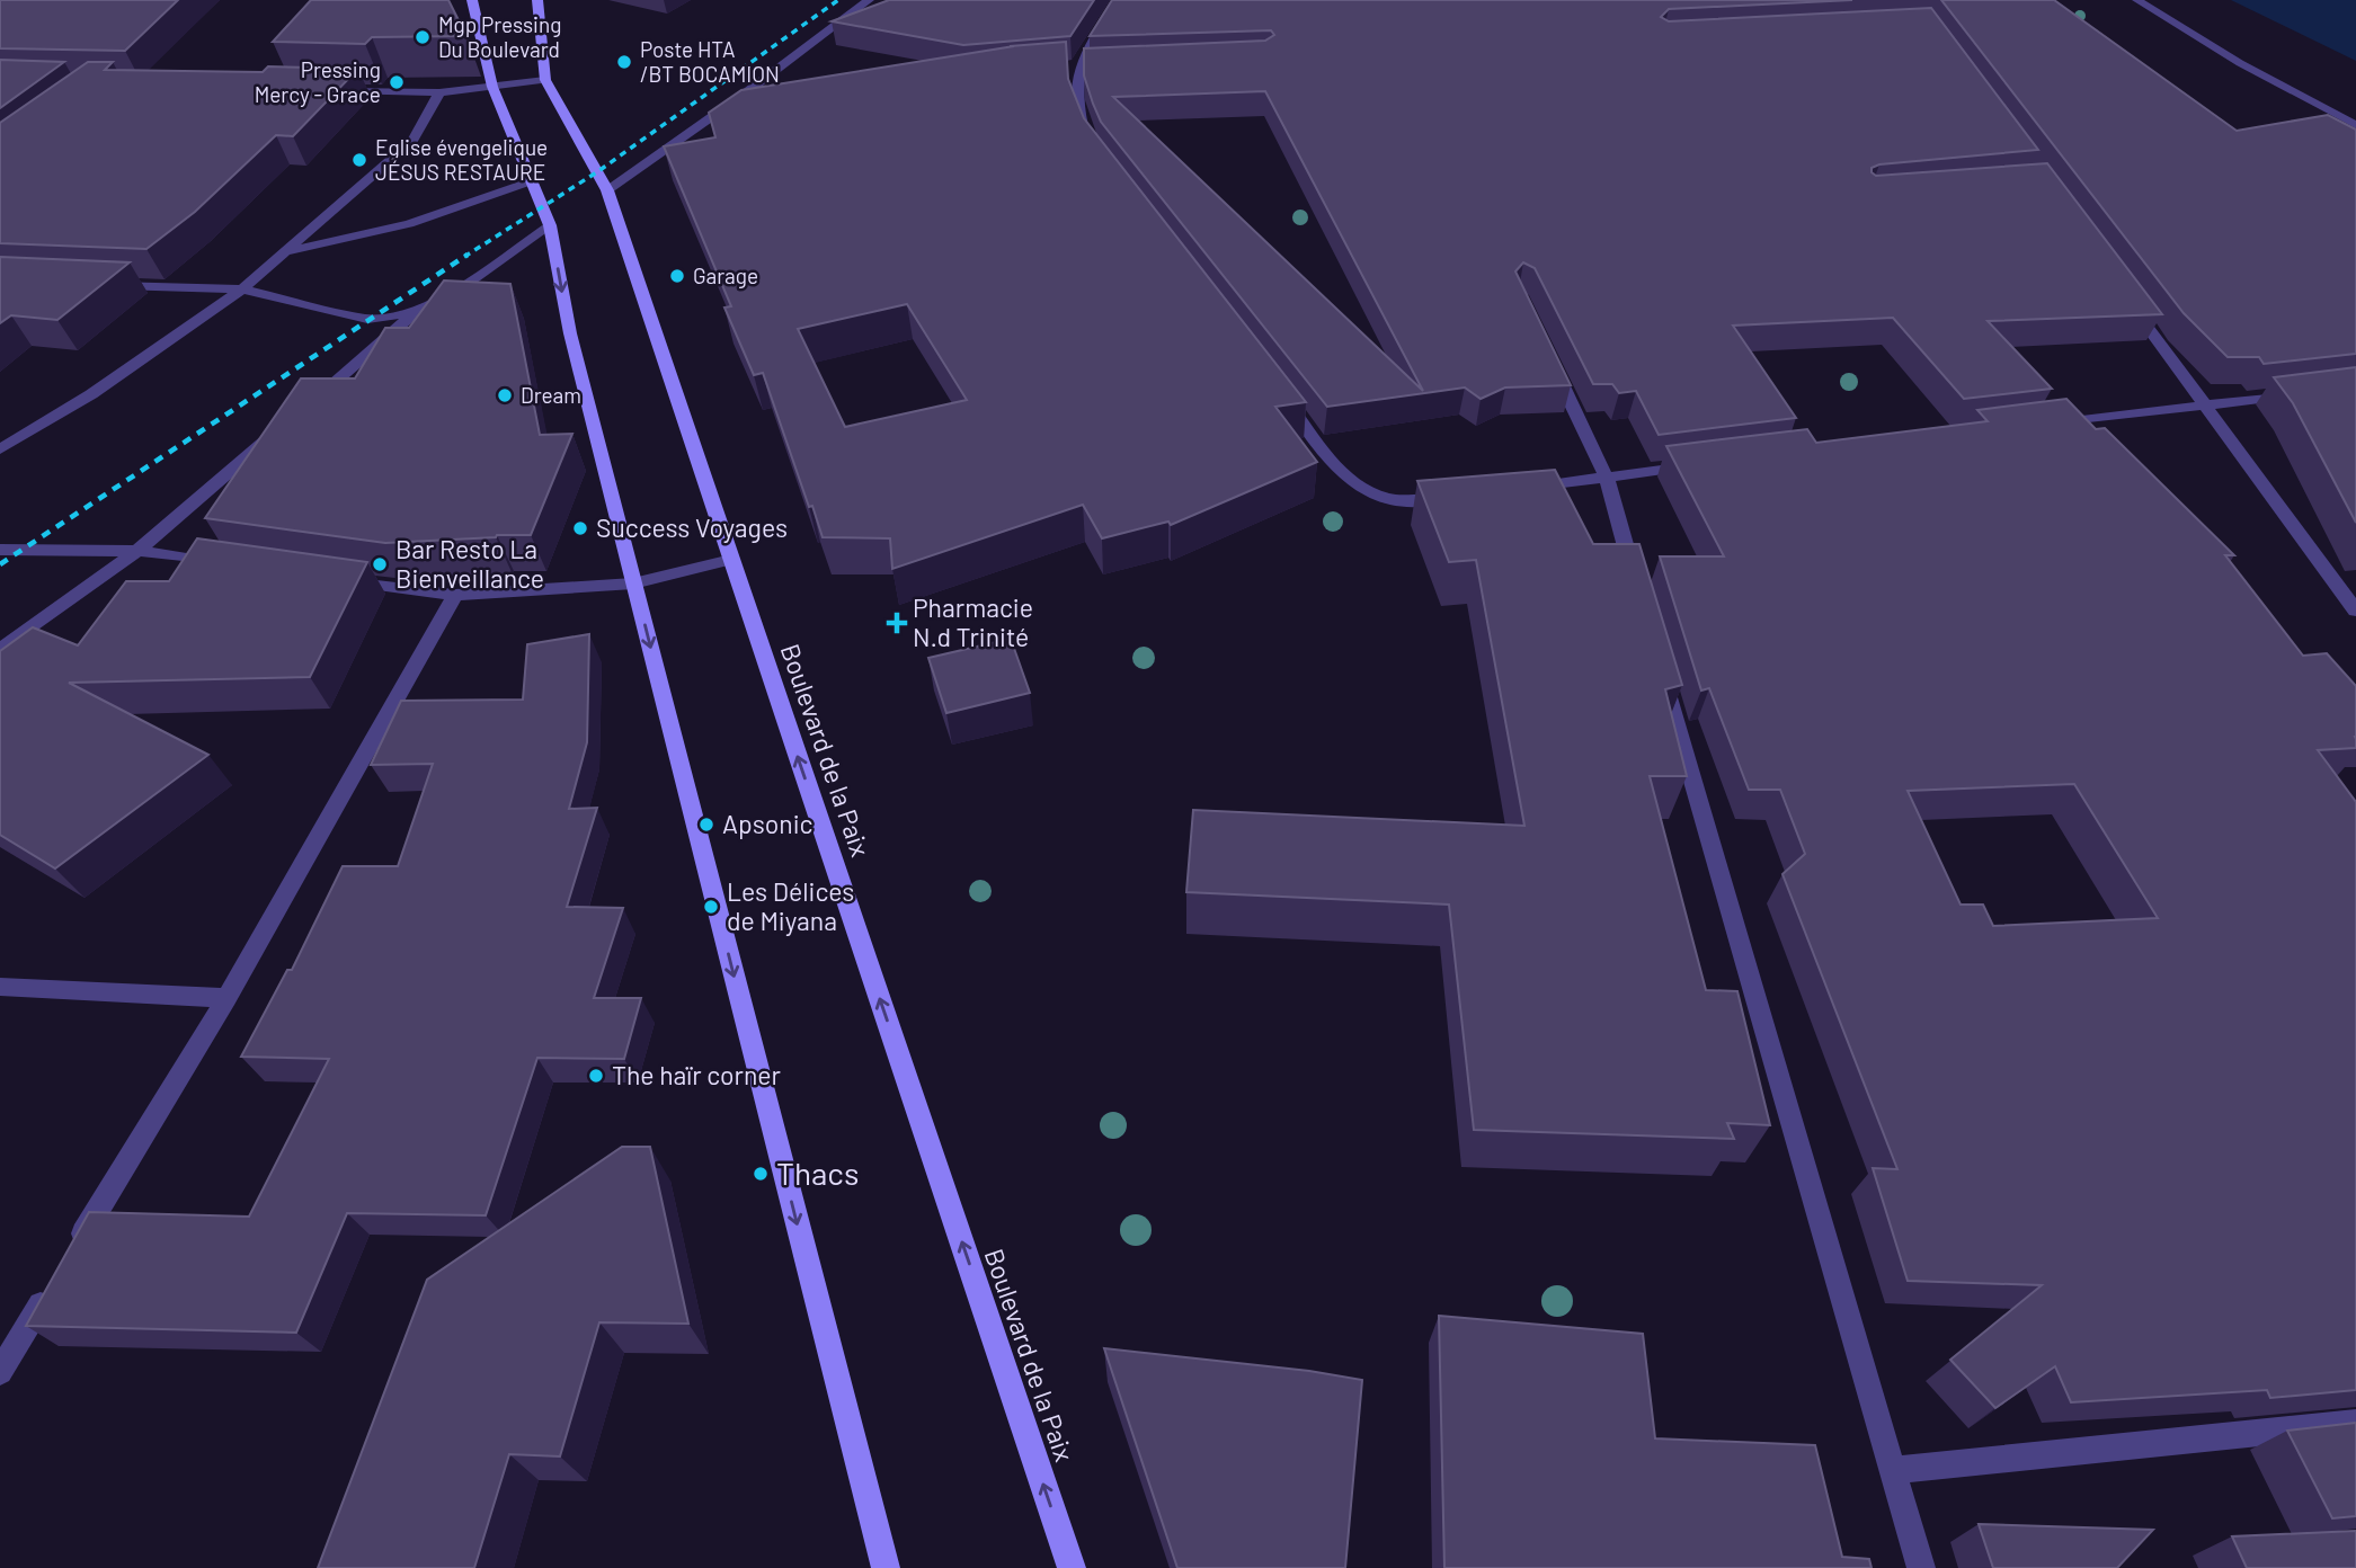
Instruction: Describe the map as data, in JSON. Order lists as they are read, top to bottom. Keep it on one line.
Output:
{"streets":{"main road":["Boulevard de la Paix"]},"places":{"other":["Mgp Pressing Du Boulevard","Poste HTA /BT BOCAMION","Pressing Mercy - Grace","Eglise évengelique JÉSUS RESTAURE","Garage","Dream","Success Voyages","Bar Resto La Bienveillance","Apsonic","Les Délices de Miyana","The haïr corner","Thacs"],"health":["Pharmacie N.d Trinité"]}}
